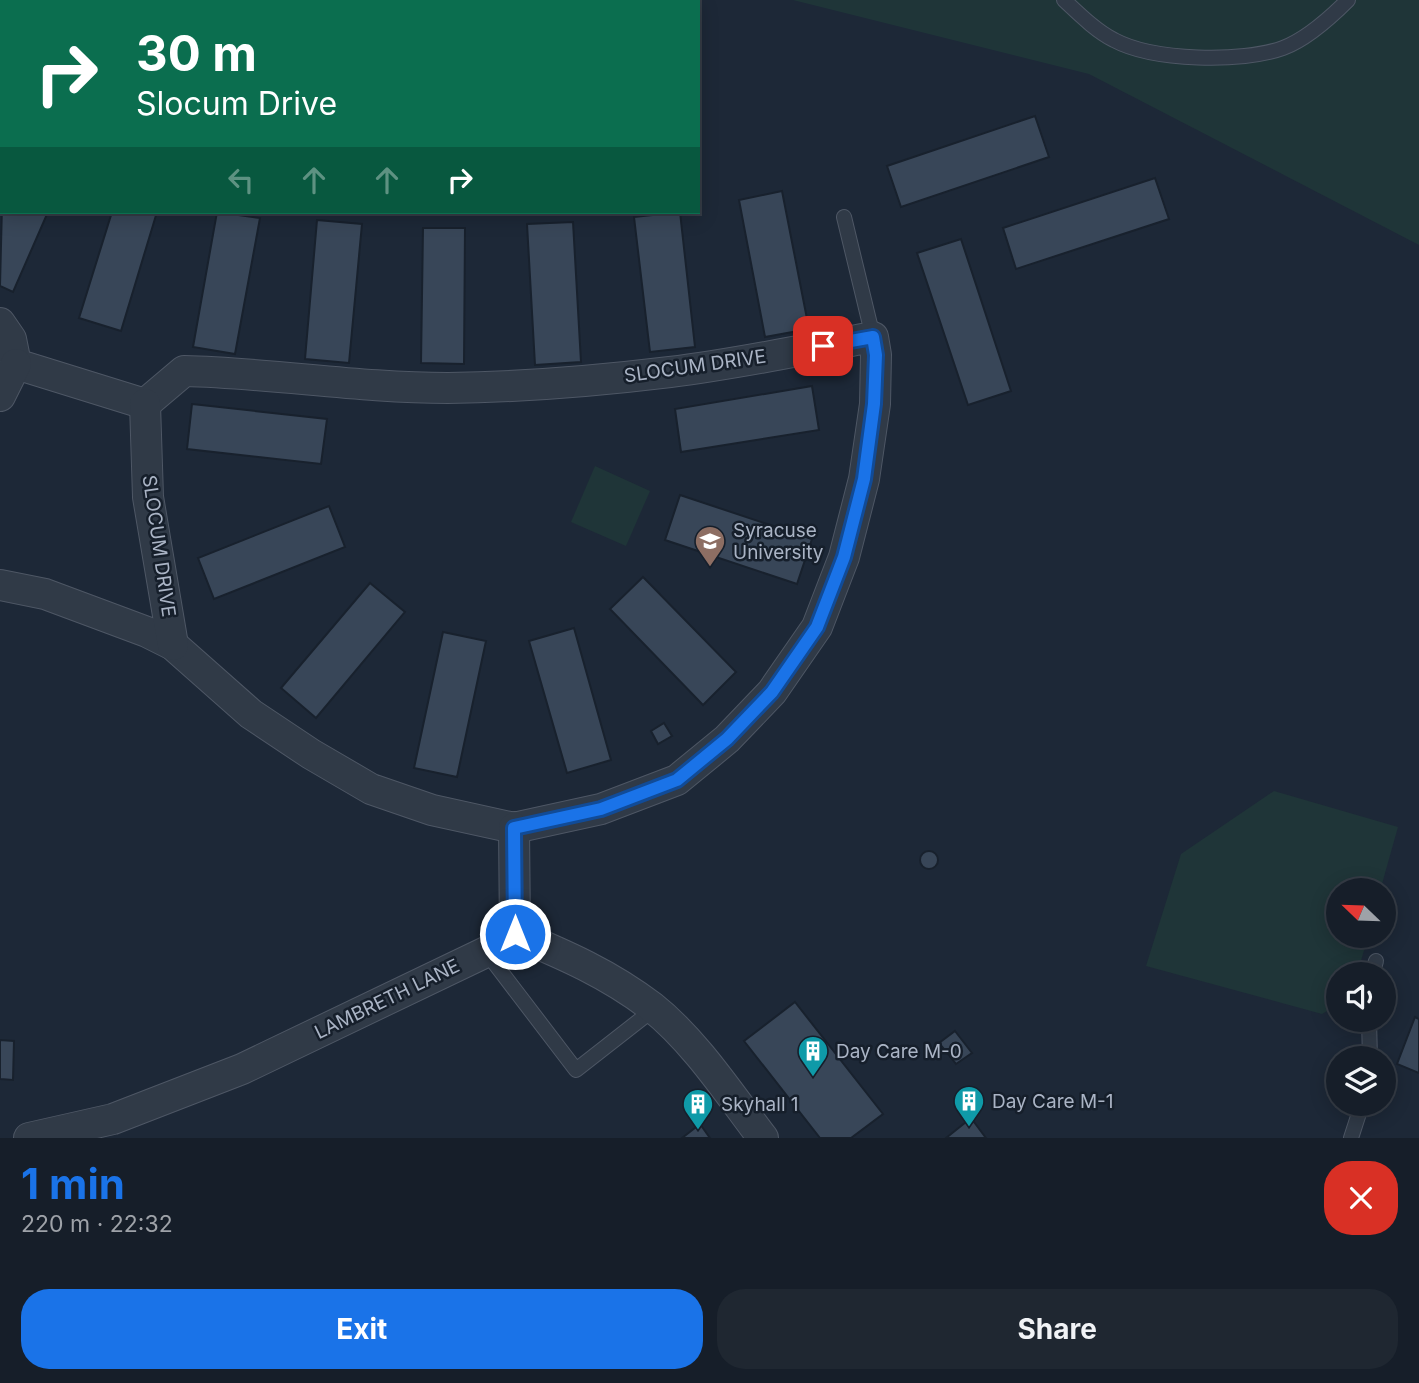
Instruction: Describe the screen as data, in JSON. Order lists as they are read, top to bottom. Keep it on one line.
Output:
{"streets":{"street":["SLOCUM DRIVE","LAMBRETH LANE"]},"places":{"school or university":["Syracuse University"],"building":["Day Care M-0","Day Care M-1","Skyhall 1"]},"north":"top left","page":{"turn":["30 m","Slocum Drive"],"heading":["1 min","220 m · 22:32"],"buttons":["Exit","Share"]}}
